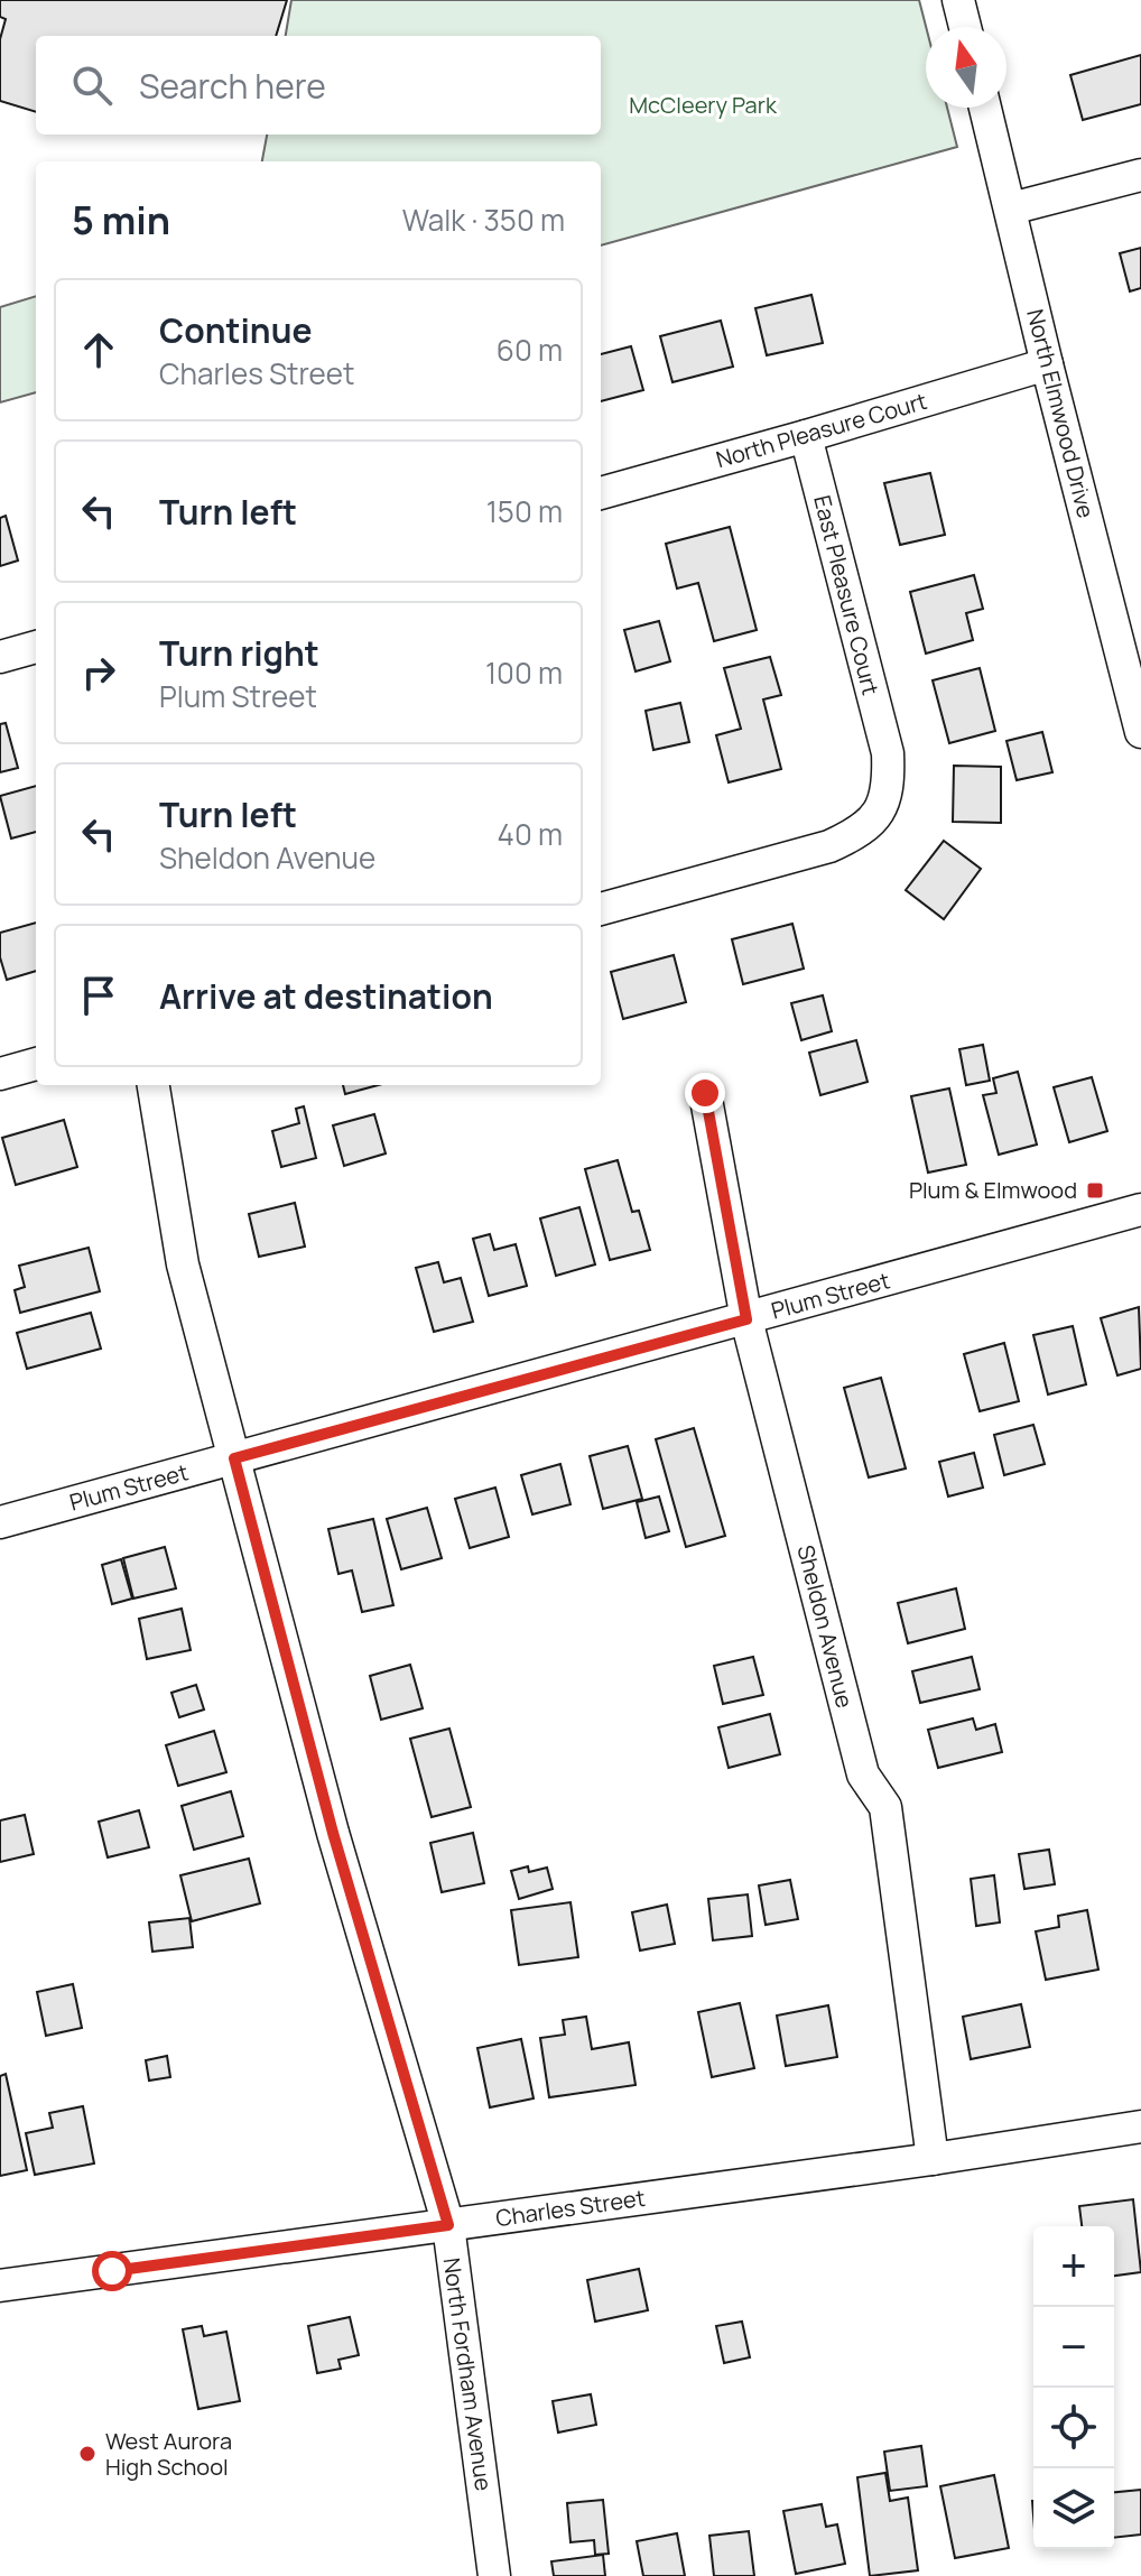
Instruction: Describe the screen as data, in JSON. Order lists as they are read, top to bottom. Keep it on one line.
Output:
{"streets":{"street":["North Elmwood Drive","North Pleasure Court","East Pleasure Court","Plum Street","Sheldon Avenue","Charles Street","North Fordham Avenue"]},"crossings":[["North Elmwood Drive","North Pleasure Court"],["North Pleasure Court","East Pleasure Court"],["Plum Street","Sheldon Avenue"],["Plum Street","North Fordham Avenue"],["Sheldon Avenue","Charles Street"],["Charles Street","North Fordham Avenue"]],"parks":["McCleery Park"],"places":{"transit":["Plum & Elmwood"],"other":["West Aurora High School"]},"north":"top","page":{"search":"Search here","heading":["5 min","Walk · 350 m"],"list":[["Continue","Charles Street","60 m"],["Turn left","150 m"],["Turn right","Plum Street","100 m"],["Turn left","Sheldon Avenue","40 m"],"Arrive at destination"],"map_buttons":["+","−"]}}
